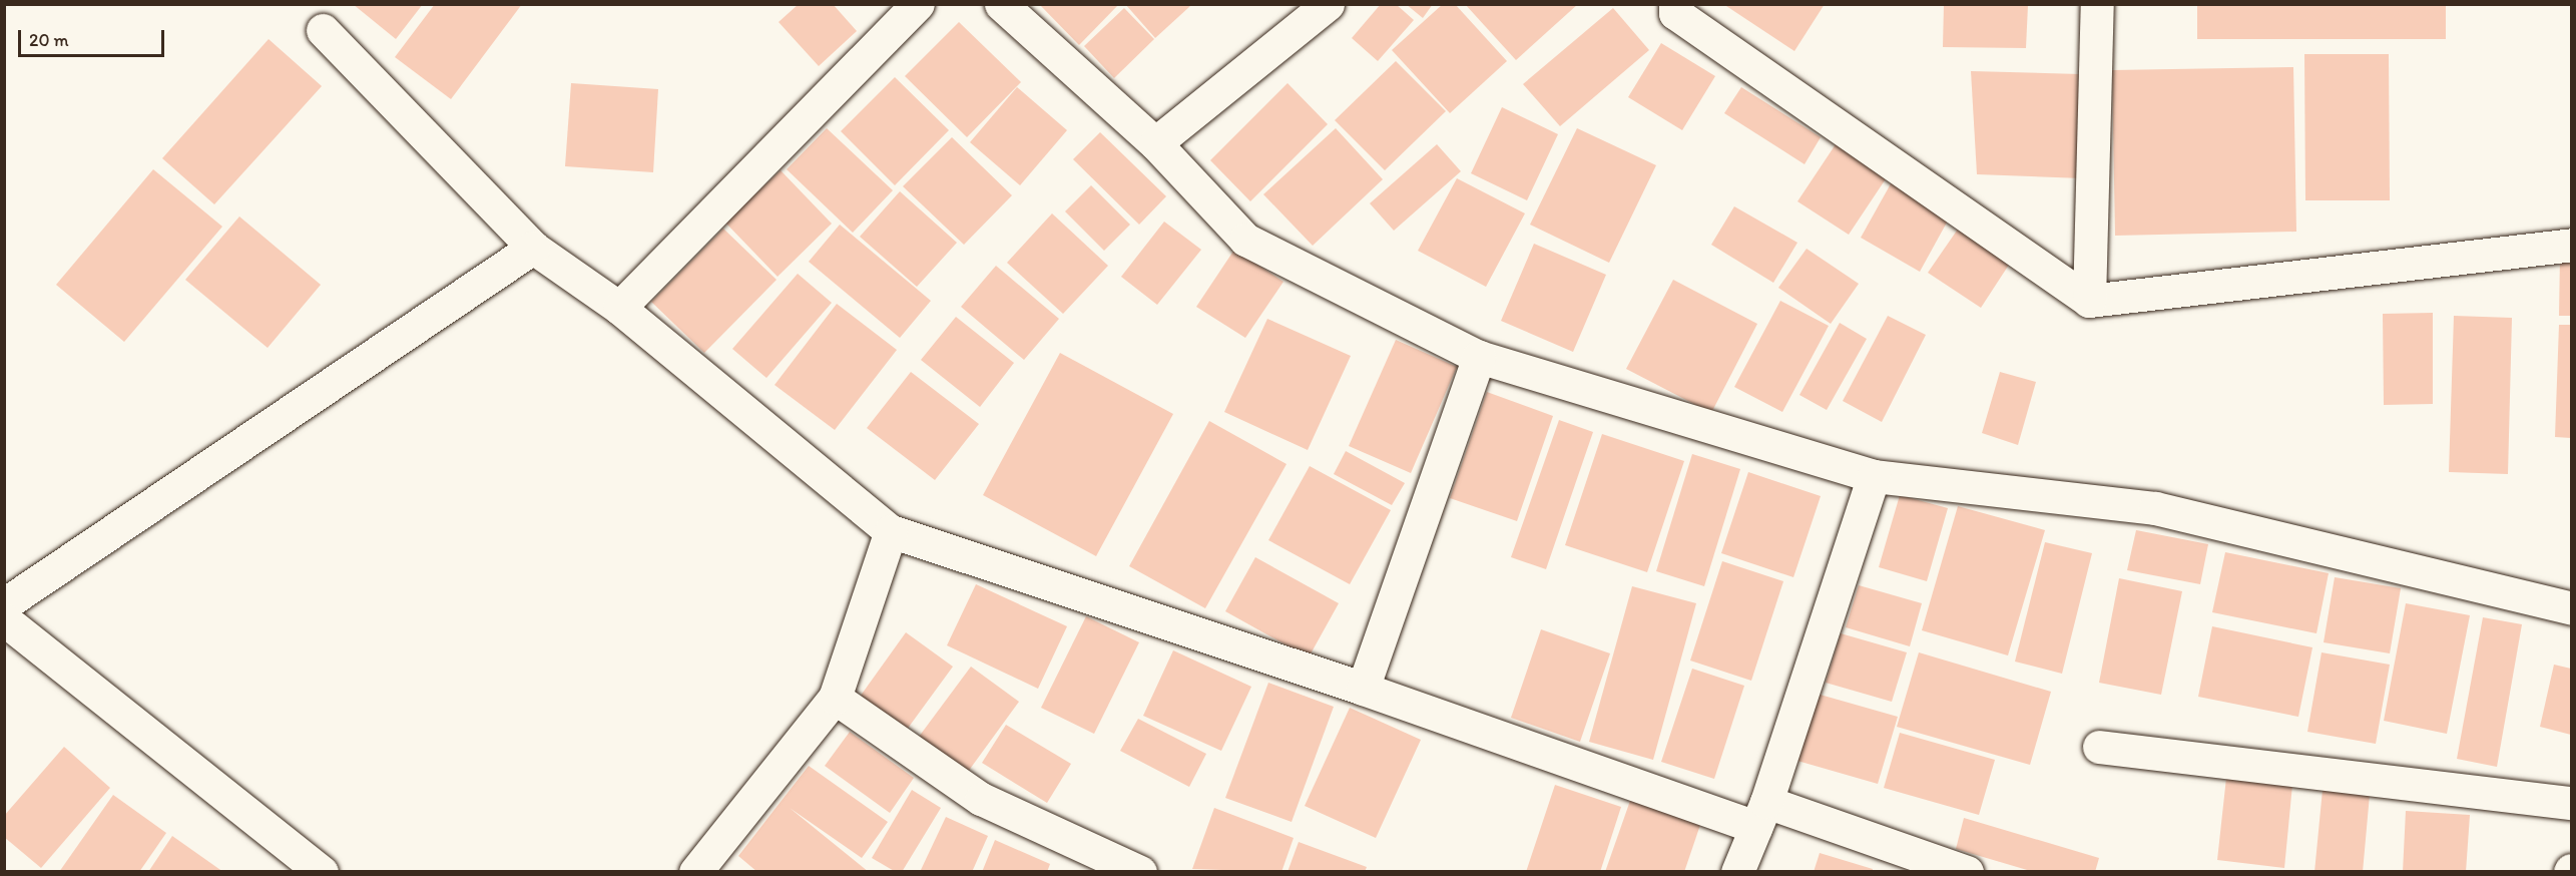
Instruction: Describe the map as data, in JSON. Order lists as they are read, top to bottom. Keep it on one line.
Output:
{"scale_bar":"20 m"}
